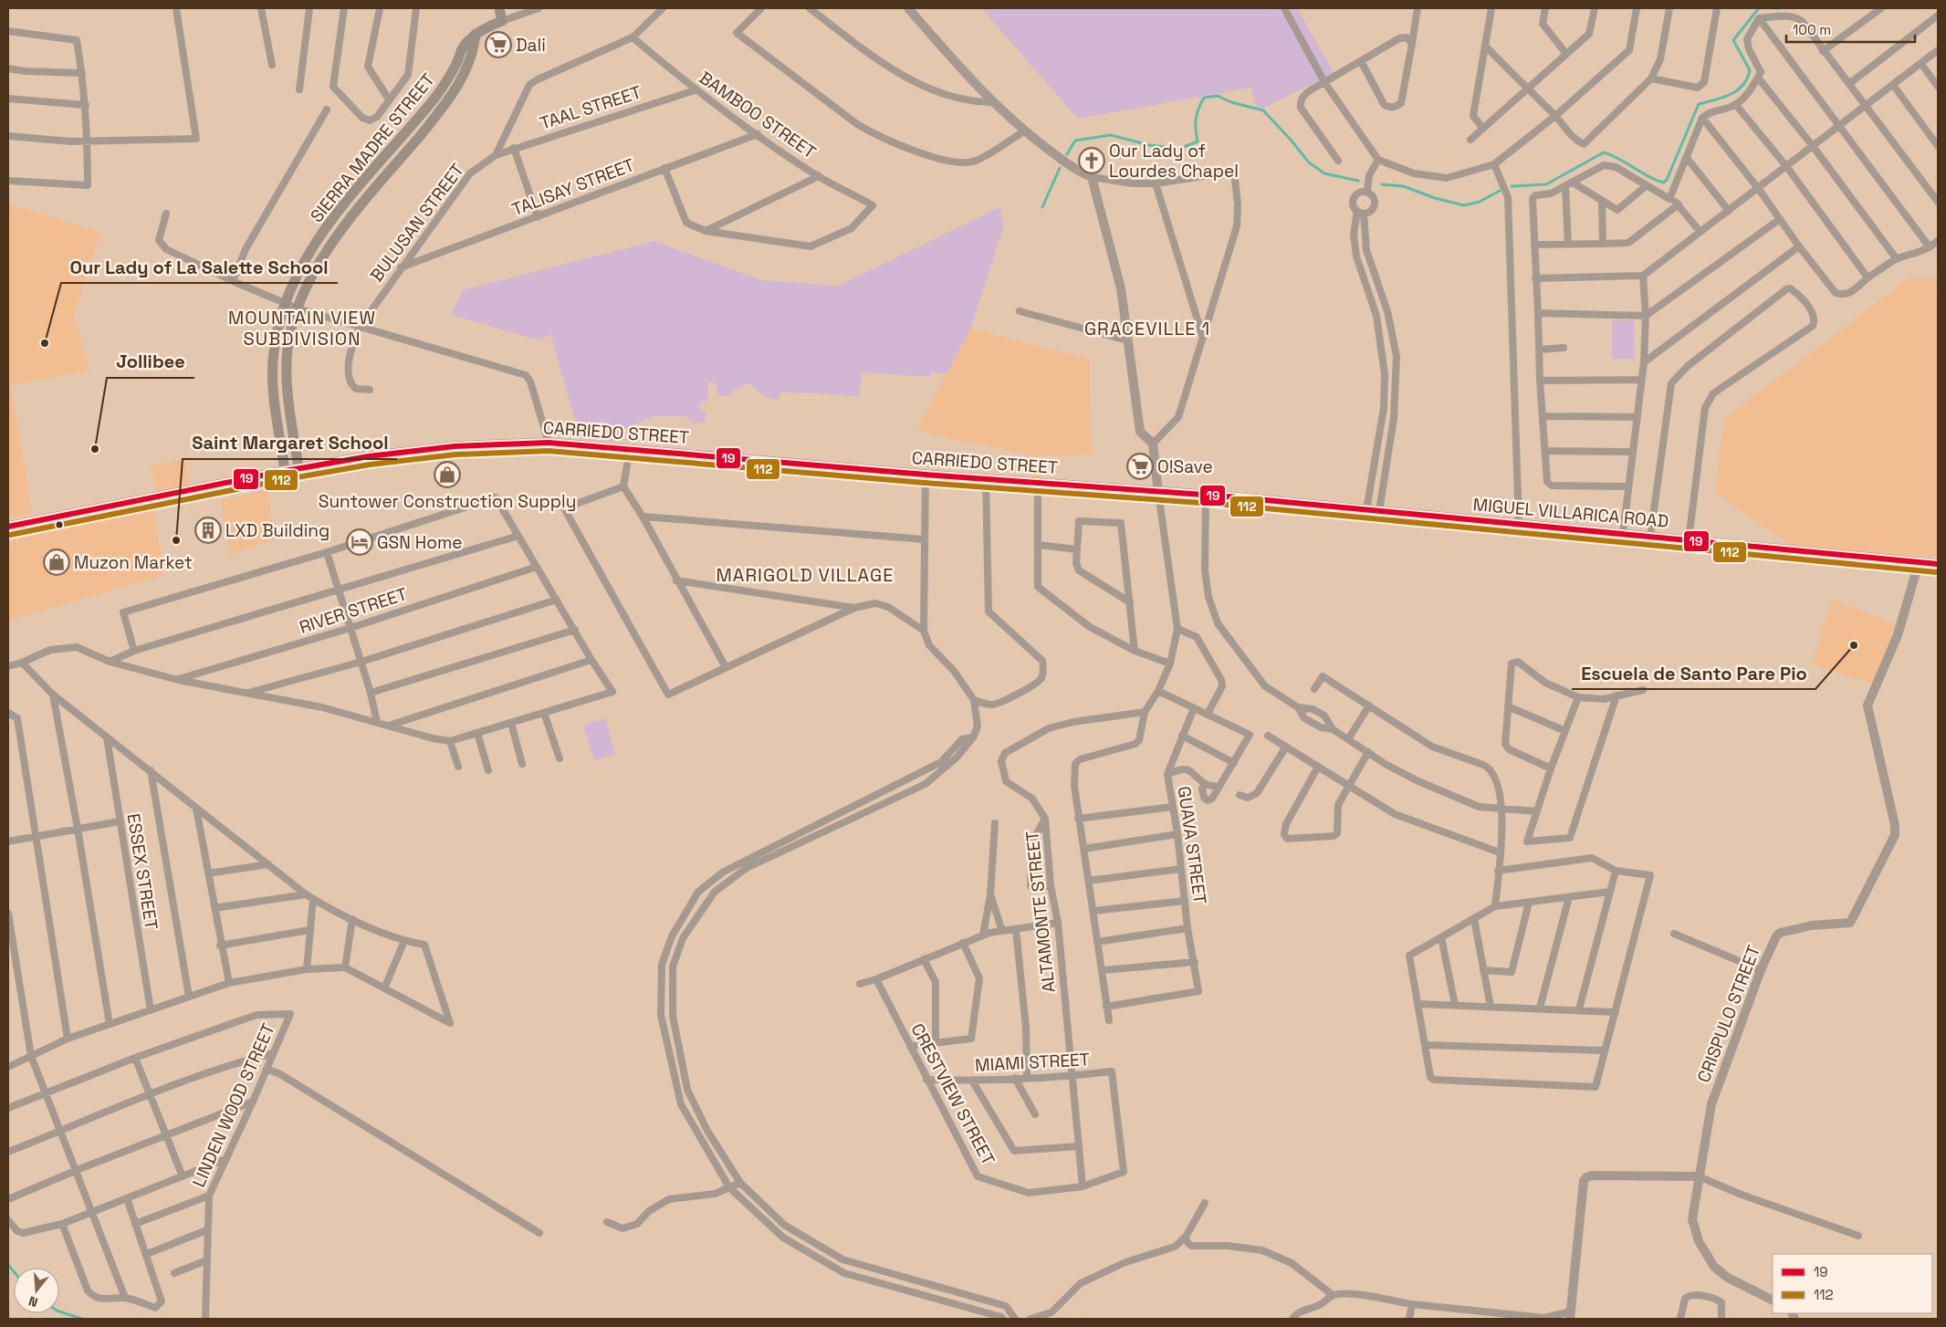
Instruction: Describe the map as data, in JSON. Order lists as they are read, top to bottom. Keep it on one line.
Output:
{"streets":{"main road":["SIERRA MADRE STREET","CARRIEDO STREET","MIGUEL VILLARICA ROAD"],"street":["TAAL STREET","BAMBOO STREET","TALISAY STREET","BULUSAN STREET","RIVER STREET","GUAVA STREET","ESSEX STREET","ALTAMONTE STREET","CRISPULO STREET","MIAMI STREET","CRESTVIEW STREET","LINDEN WOOD STREET"]},"crossings":[["TAAL STREET","BAMBOO STREET"],["TAAL STREET","BULUSAN STREET"],["BAMBOO STREET","TALISAY STREET"],["BAMBOO STREET","BULUSAN STREET"],["SIERRA MADRE STREET","CARRIEDO STREET"],["TALISAY STREET","BULUSAN STREET"],["CARRIEDO STREET","MIGUEL VILLARICA ROAD"],["MIGUEL VILLARICA ROAD","CRISPULO STREET"],["ALTAMONTE STREET","MIAMI STREET"],["ALTAMONTE STREET","CRESTVIEW STREET"],["MIAMI STREET","CRESTVIEW STREET"]],"districts":["MOUNTAIN VIEW SUBDIVISION","GRACEVILLE 1","MARIGOLD VILLAGE"],"places":{"supermarket":["Dali","O!Save"],"church":["Our Lady of Lourdes Chapel"],"other":["Our Lady of La Salette School","Jollibee","Saint Margaret School","Escuela de Santo Pare Pio"],"shop":["Suntower Construction Supply","Muzon Market"],"building":["LXD Building"],"hotel":["GSN Home"]},"lines":["transit line 19","transit line 112"],"legend":["19","112"],"scale_bar":"100 m","north":"bottom"}
